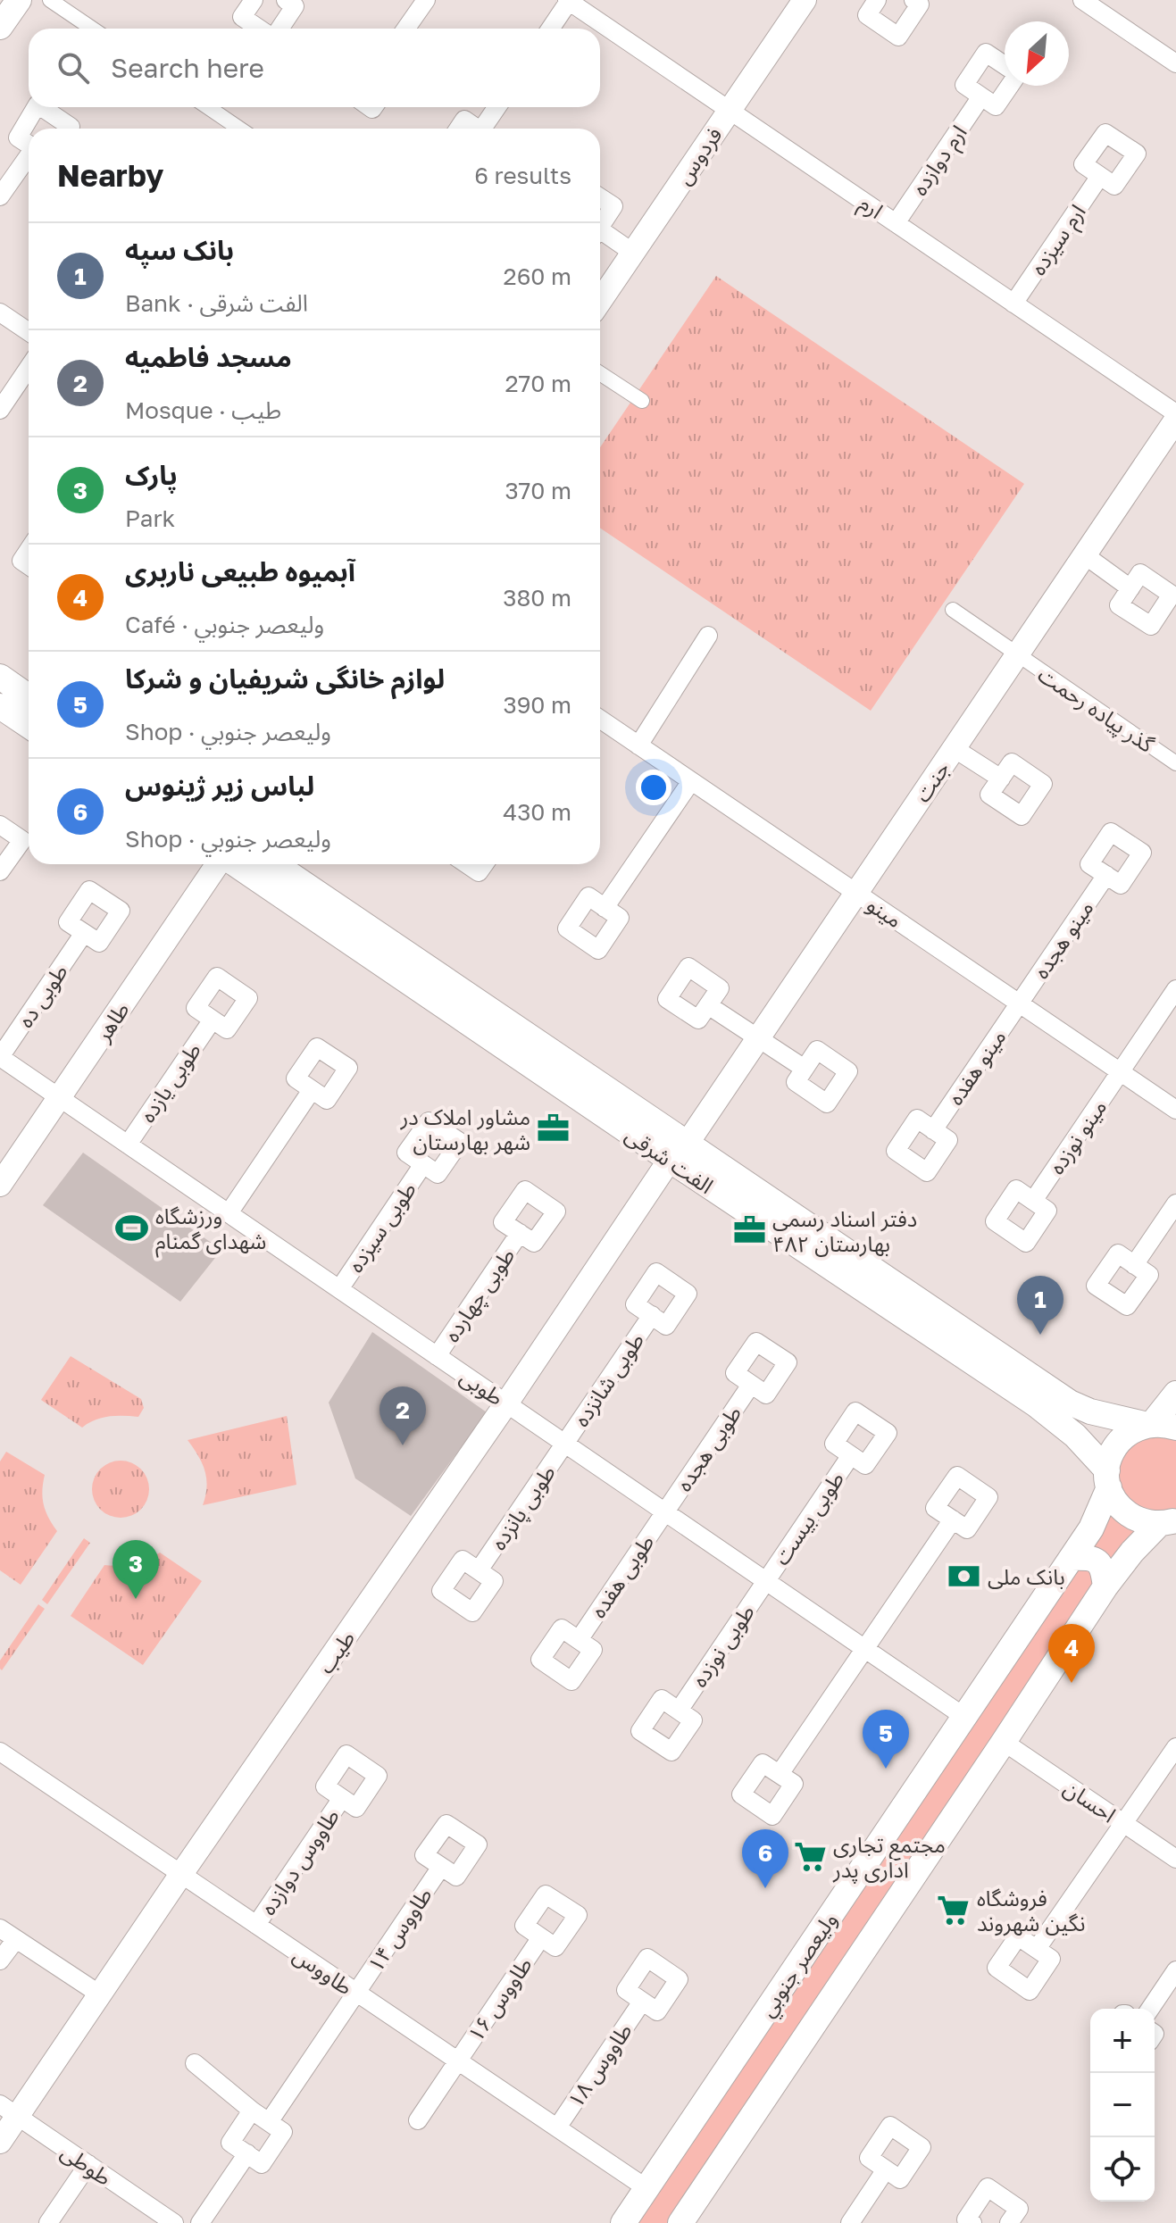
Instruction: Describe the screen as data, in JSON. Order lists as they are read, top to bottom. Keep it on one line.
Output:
{"streets":{"main road":["الفت شرقی","وليعصر جنوبي"],"street":["فردوس","ارم دوازده","ارم","ارم سیزده","گذر پیاده رحمت","جنت","مینو","مینو هجده","طوبی ده","طاهر","مینو هفده","طوبی یازده","مینو نوزده","طوبی سیزده","طوبی چهارده","طوبی شانزده","طوبی","طوبی هجده","طوبی پانزده","طوبی بیست","طوبی هفده","طوبی نوزده","طیب","احسان","طاووس دوازده","طاووس ۱۴","طاووس","طاووس ۱۶","طاووس ۱۸","طوطی"]},"crossings":[["فردوس","ارم"],["ارم دوازده","ارم"],["ارم","ارم سیزده"],["گذر پیاده رحمت","جنت"],["جنت","مینو"],["جنت","الفت شرقی"],["جنت","طیب"],["مینو","مینو هجده"],["مینو","مینو هفده"],["مینو","مینو نوزده"],["مینو هجده","مینو هفده"],["طوبی ده","طوبی"],["طاهر","طوبی"],["طوبی یازده","طوبی"],["الفت شرقی","طیب"],["الفت شرقی","وليعصر جنوبي"],["طوبی سیزده","طوبی"],["طوبی چهارده","طوبی"],["طوبی شانزده","طوبی"],["طوبی شانزده","طوبی پانزده"],["طوبی","طوبی هجده"],["طوبی","طوبی پانزده"],["طوبی","طوبی بیست"],["طوبی","طوبی هفده"],["طوبی","طوبی نوزده"],["طوبی","طیب"],["طوبی","وليعصر جنوبي"],["طوبی هجده","طوبی هفده"],["طوبی بیست","طوبی نوزده"],["طیب","طاووس"],["طیب","طوطی"],["طاووس دوازده","طاووس"],["طاووس ۱۴","طاووس"],["وليعصر جنوبي","طاووس"],["طاووس","طاووس ۱۶"],["طاووس","طاووس ۱۸"]],"places":{"office":["مشاور املاک در شهر بهارستان","دفتر اسناد رسمی ۴۸۲ بهارستان"],"sports":["ورزشگاه شهدای گمنام"],"bank":["بانک ملی"],"supermarket":["مجتمع تجاری اداری پدر","فروشگاه نگین شهروند"]},"north":"bottom left","page":{"search":"Search here","heading":["Nearby","6 results"],"list":[{"mark":"1","name":"بانک سپه","note":"Bank · الفت شرقی","value":"260 m"},{"mark":"2","name":"مسجد فاطمیه","note":"Mosque · طیب","value":"270 m"},{"mark":"3","name":"پارک","note":"Park","value":"370 m"},{"mark":"4","name":"آبمیوه طبیعی ناربری","note":"Café · وليعصر جنوبي","value":"380 m"},{"mark":"5","name":"لوازم خانگی شریفیان و شرکا","note":"Shop · وليعصر جنوبي","value":"390 m"},{"mark":"6","name":"لباس زیر ژینوس","note":"Shop · وليعصر جنوبي","value":"430 m"}],"pins":["1","2","3","4","5","6"],"map_buttons":["+","−"]}}
